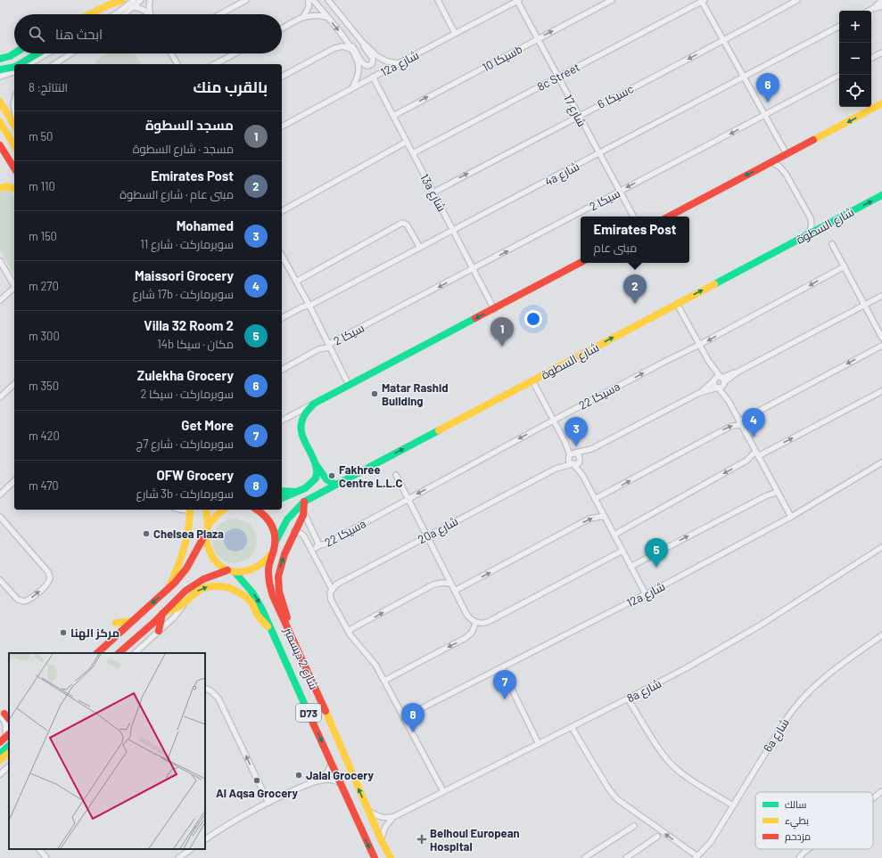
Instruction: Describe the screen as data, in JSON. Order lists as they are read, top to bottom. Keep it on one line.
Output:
{"streets":{"main road":["شارع السطوة","شارع 2 ديسمبر","D73"],"street":["سيكا 10b","12a شارع","8c Street","سيكا 6c","شارع 17","4a شارع","13a شارع","سيكا 2","سيكا 22a","20a شارع","8a شارع","6a شارع"]},"crossings":[["سيكا 10b","شارع 17"],["سيكا 10b","13a شارع"],["12a شارع","شارع 17"],["12a شارع","13a شارع"],["8c Street","شارع 17"],["8c Street","13a شارع"],["سيكا 6c","شارع 17"],["سيكا 6c","13a شارع"],["شارع 17","4a شارع"],["شارع 17","سيكا 2"],["4a شارع","13a شارع"],["13a شارع","سيكا 2"],["شارع السطوة","شارع 2 ديسمبر"],["شارع 2 ديسمبر","8a شارع"]],"one_way":["سيكا 10b","شارع السطوة"],"places":{"other":["Matar Rashid Building","Fakhree Centre L.L.C","Chelsea Plaza","مركز الهنا","Jalal Grocery","Al Aqsa Grocery"],"health":["Belhoul European Hospital"]},"legend":["سالك","بطيء","مزدحم"],"page":{"map_buttons":["+","−"],"search":"ابحث هنا","heading":["بالقرب منك","النتائج: 8"],"pins":["6","2","1","4","3","5","7","8"],"list":[{"mark":"1","name":"مسجد السطوة","note":"مسجد · شارع السطوة","value":"50 m"},{"mark":"2","name":"Emirates Post","note":"مبنى عام · شارع السطوة","value":"110 m"},{"mark":"3","name":"Mohamed","note":"سوبرماركت · شارع 11","value":"150 m"},{"mark":"4","name":"Maissori Grocery","note":"سوبرماركت · 17b شارع","value":"270 m"},{"mark":"5","name":"Villa 32 Room 2","note":"مكان · سيكا 14b","value":"300 m"},{"mark":"6","name":"Zulekha Grocery","note":"سوبرماركت · سيكا 2","value":"350 m"},{"mark":"7","name":"Get More","note":"سوبرماركت · شارع 7ج","value":"420 m"},{"mark":"8","name":"OFW Grocery","note":"سوبرماركت · 3b شارع","value":"470 m"}],"popup":["Emirates Post","مبنى عام"]}}
